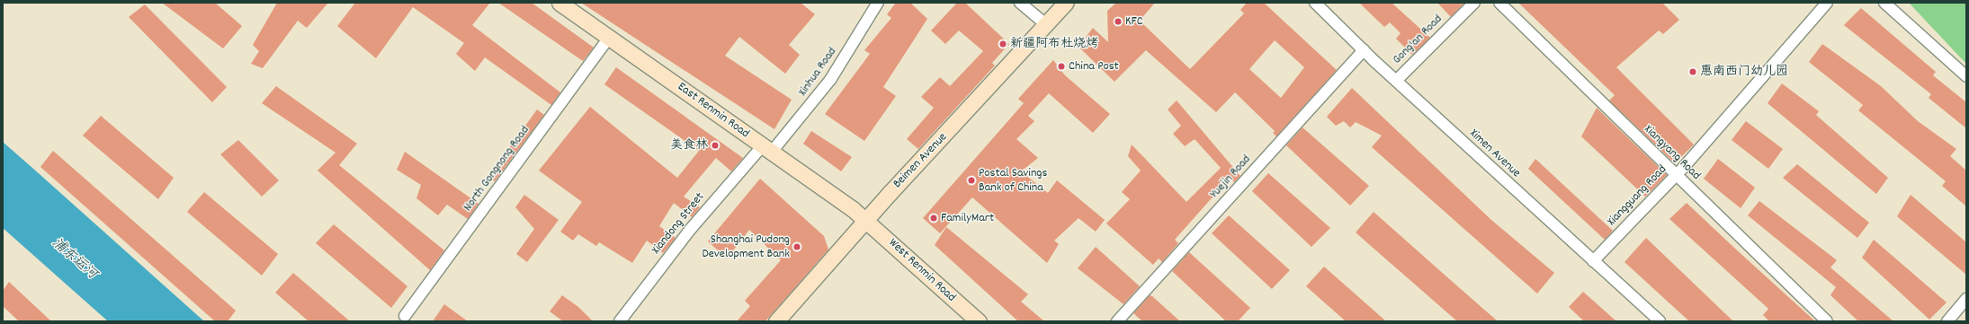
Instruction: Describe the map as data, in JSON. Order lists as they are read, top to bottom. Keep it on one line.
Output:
{"streets":{"street":["Gong'an Road","Xinhua Road","East Renmin Road","Xiangyang Road","Ximen Avenue","Beimen Avenue","North Gongnong Road","Yuejin Road","Xiangguang Road","Xiandong Street","West Renmin Road"]},"crossings":[["Gong'an Road","Ximen Avenue"],["Xinhua Road","East Renmin Road"],["Xinhua Road","Xiandong Street"],["East Renmin Road","Beimen Avenue"],["East Renmin Road","North Gongnong Road"],["East Renmin Road","Xiandong Street"],["East Renmin Road","West Renmin Road"],["Xiangyang Road","Xiangguang Road"],["Ximen Avenue","Yuejin Road"],["Ximen Avenue","Xiangguang Road"],["Beimen Avenue","West Renmin Road"]],"water":["浦东运河"],"places":["KFC","新疆阿布杜烧烤","China Post","惠南西门幼儿园","美食林","Postal Savings Bank of China","FamilyMart","Shanghai Pudong Development Bank"]}
